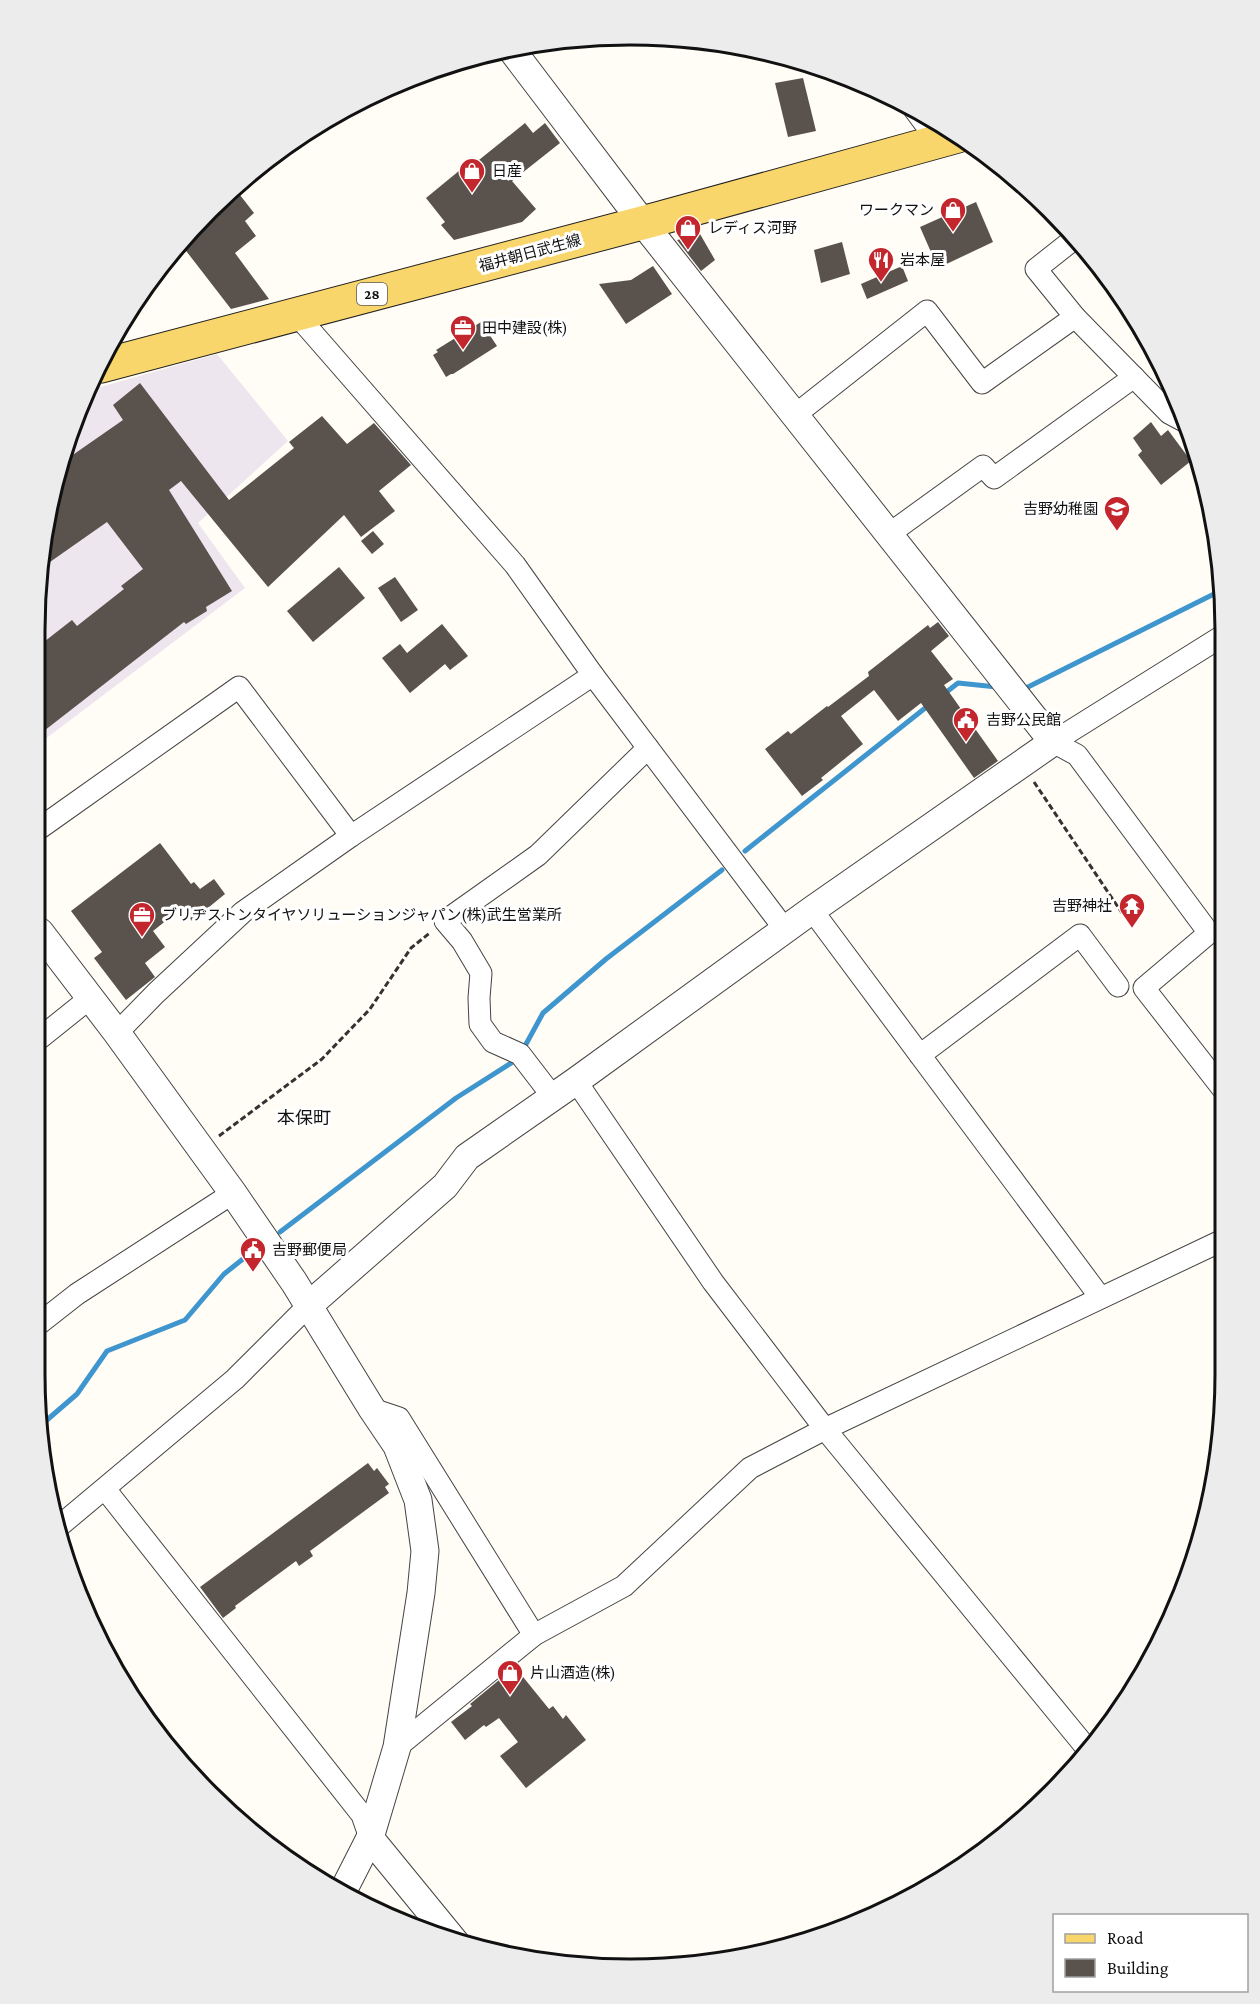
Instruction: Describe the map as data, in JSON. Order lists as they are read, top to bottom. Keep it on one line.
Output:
{"streets":{"main road":["福井朝日武生線","28"]},"districts":["本保町"],"places":{"shop":["日産","ワークマン","レディス河野","片山酒造(株)"],"restaurant":["岩本屋"],"office":["田中建設(株)","ブリヂストンタイヤソリューションジャパン(株)武生営業所"],"school or university":["吉野幼稚園"],"public building":["吉野公民館","吉野郵便局"],"temple":["吉野神社"]},"legend":["Road","Building"]}
